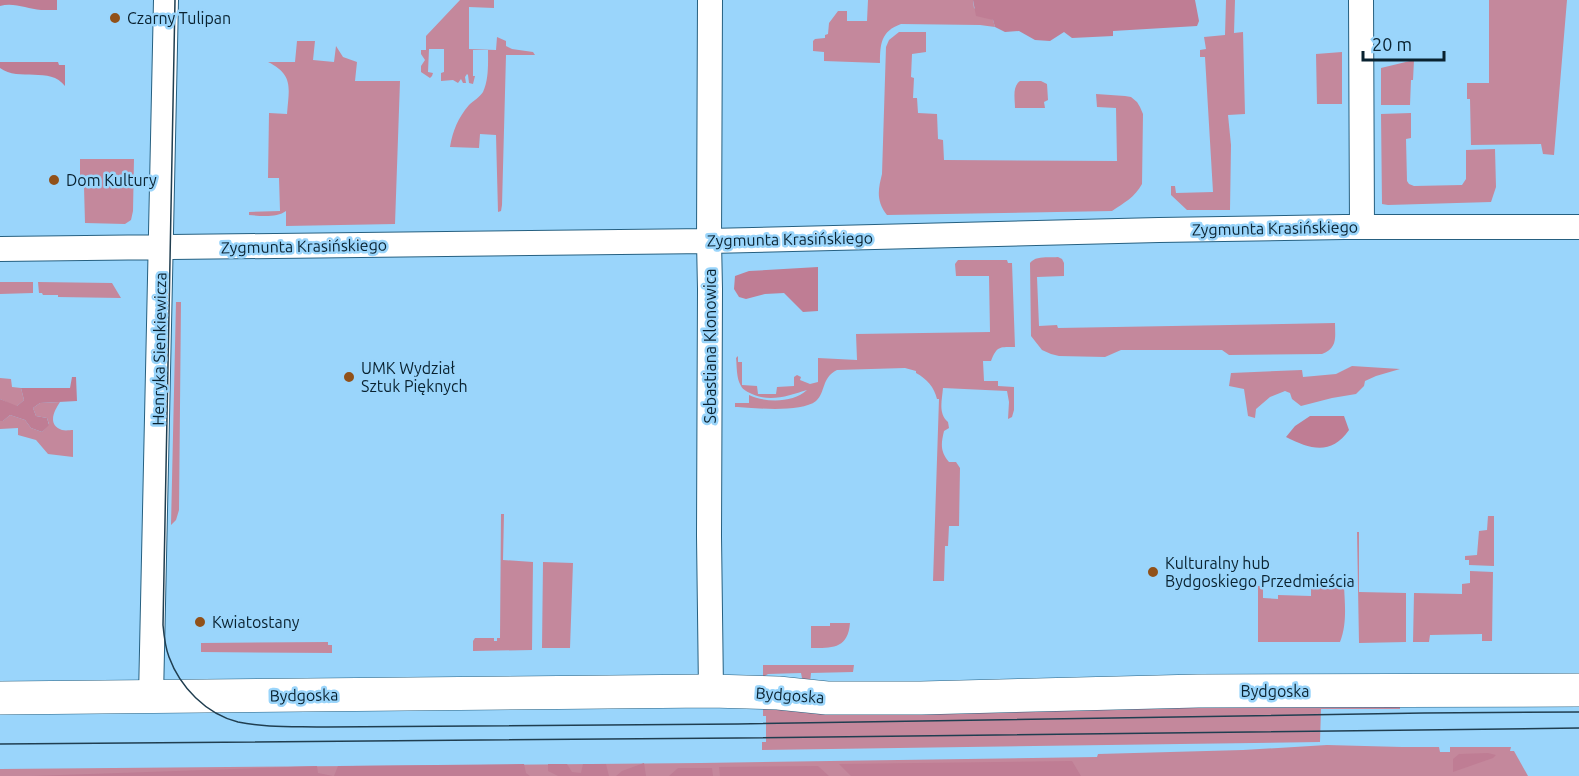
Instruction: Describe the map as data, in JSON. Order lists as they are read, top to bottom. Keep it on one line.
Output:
{"streets":{"street":["Zygmunta Krasińskiego","Sebastiana Klonowica","Henryka Sienkiewicza","Bydgoska"]},"crossings":[["Zygmunta Krasińskiego","Sebastiana Klonowica"],["Zygmunta Krasińskiego","Henryka Sienkiewicza"],["Sebastiana Klonowica","Bydgoska"],["Henryka Sienkiewicza","Bydgoska"]],"places":["Czarny Tulipan","Dom Kultury","UMK Wydział Sztuk Pięknych","Kulturalny hub Bydgoskiego Przedmieścia","Kwiatostany"],"scale_bar":"20 m"}
